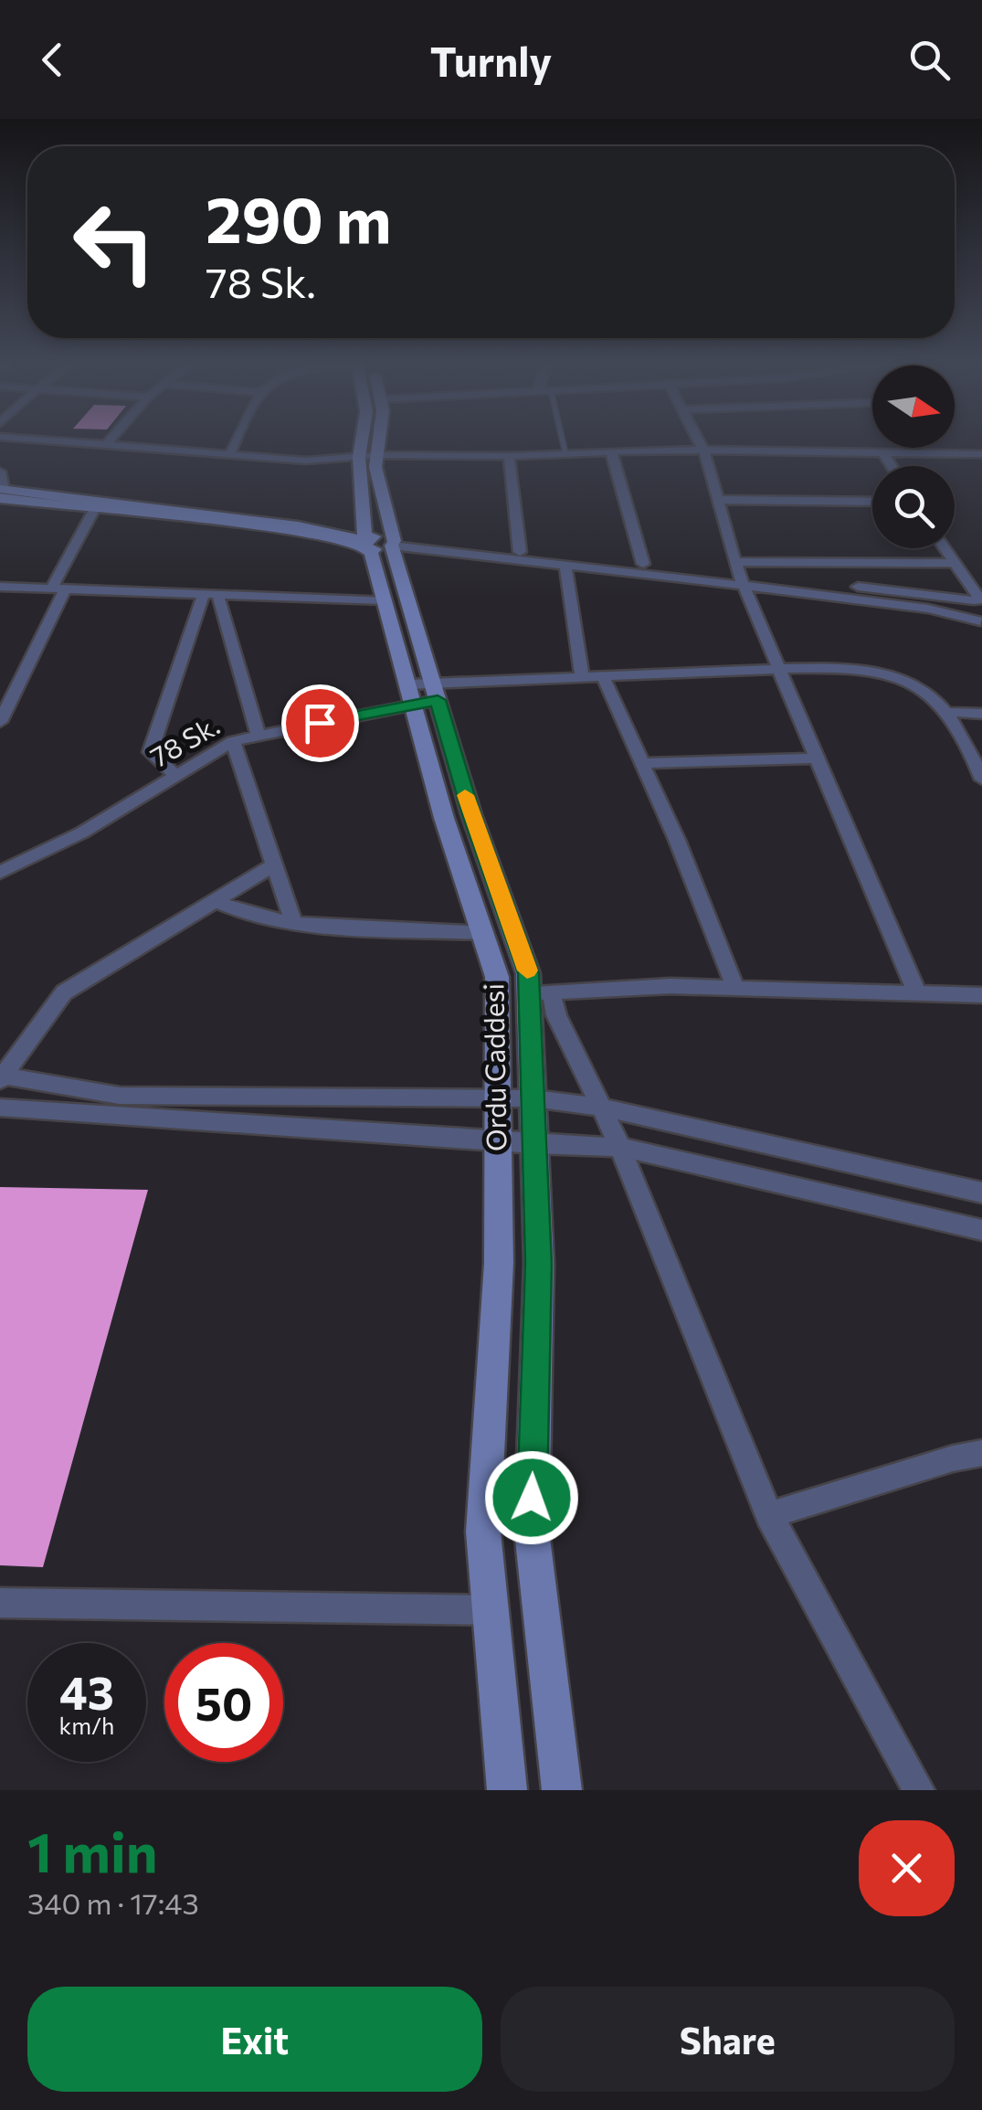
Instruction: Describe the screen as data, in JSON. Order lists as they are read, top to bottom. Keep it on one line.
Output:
{"streets":{"main road":["Ordu Caddesi"],"street":["78 Sk."]},"crossings":[["78 Sk.","Ordu Caddesi"]],"north":"right","page":{"header":"Turnly","turn":["290 m","78 Sk."],"speed":"43 km/h","limit":"50","heading":["1 min","340 m · 17:43"],"buttons":["Exit","Share"]}}
